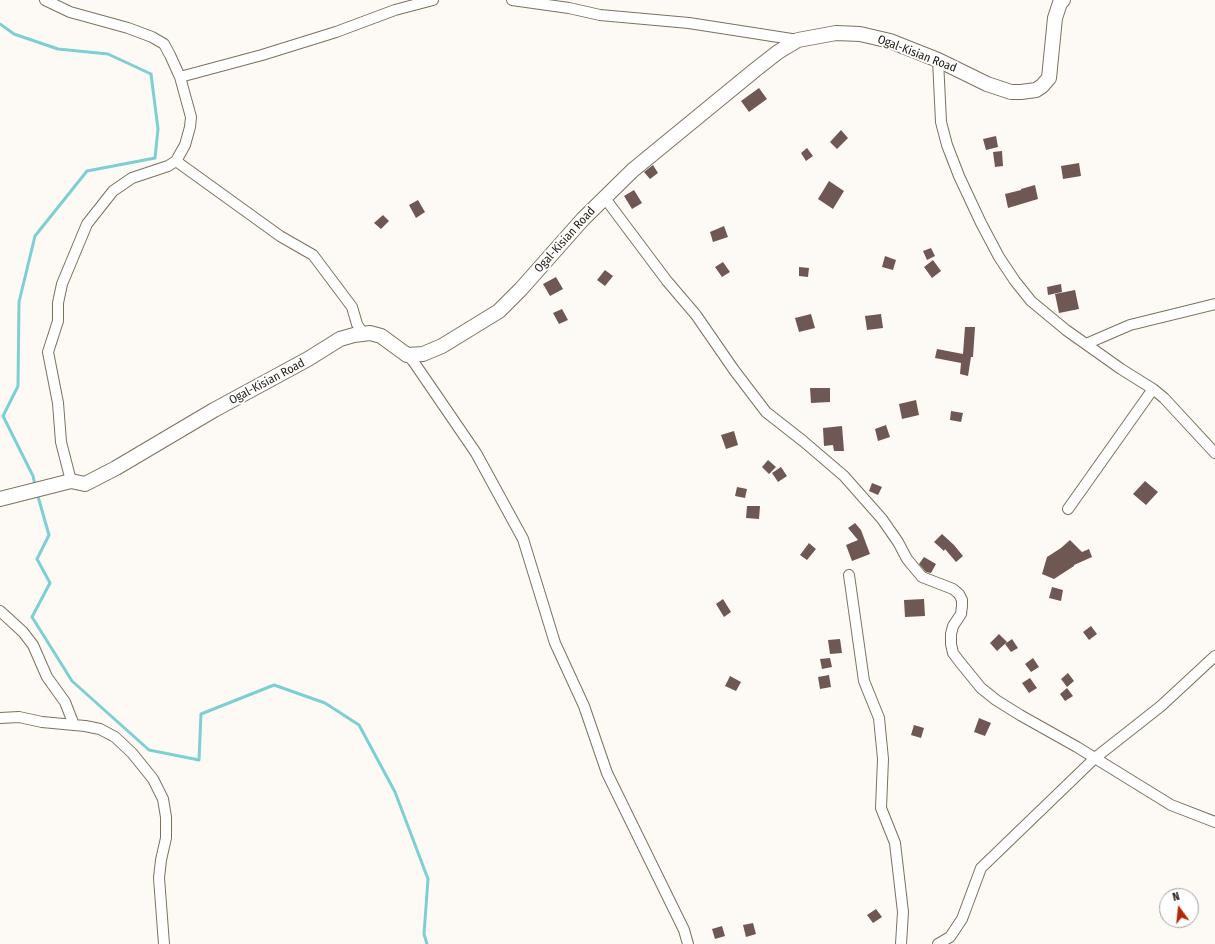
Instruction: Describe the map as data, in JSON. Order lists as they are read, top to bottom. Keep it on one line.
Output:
{"streets":{"main road":["Ogal-Kisian Road"]},"north":"top"}
